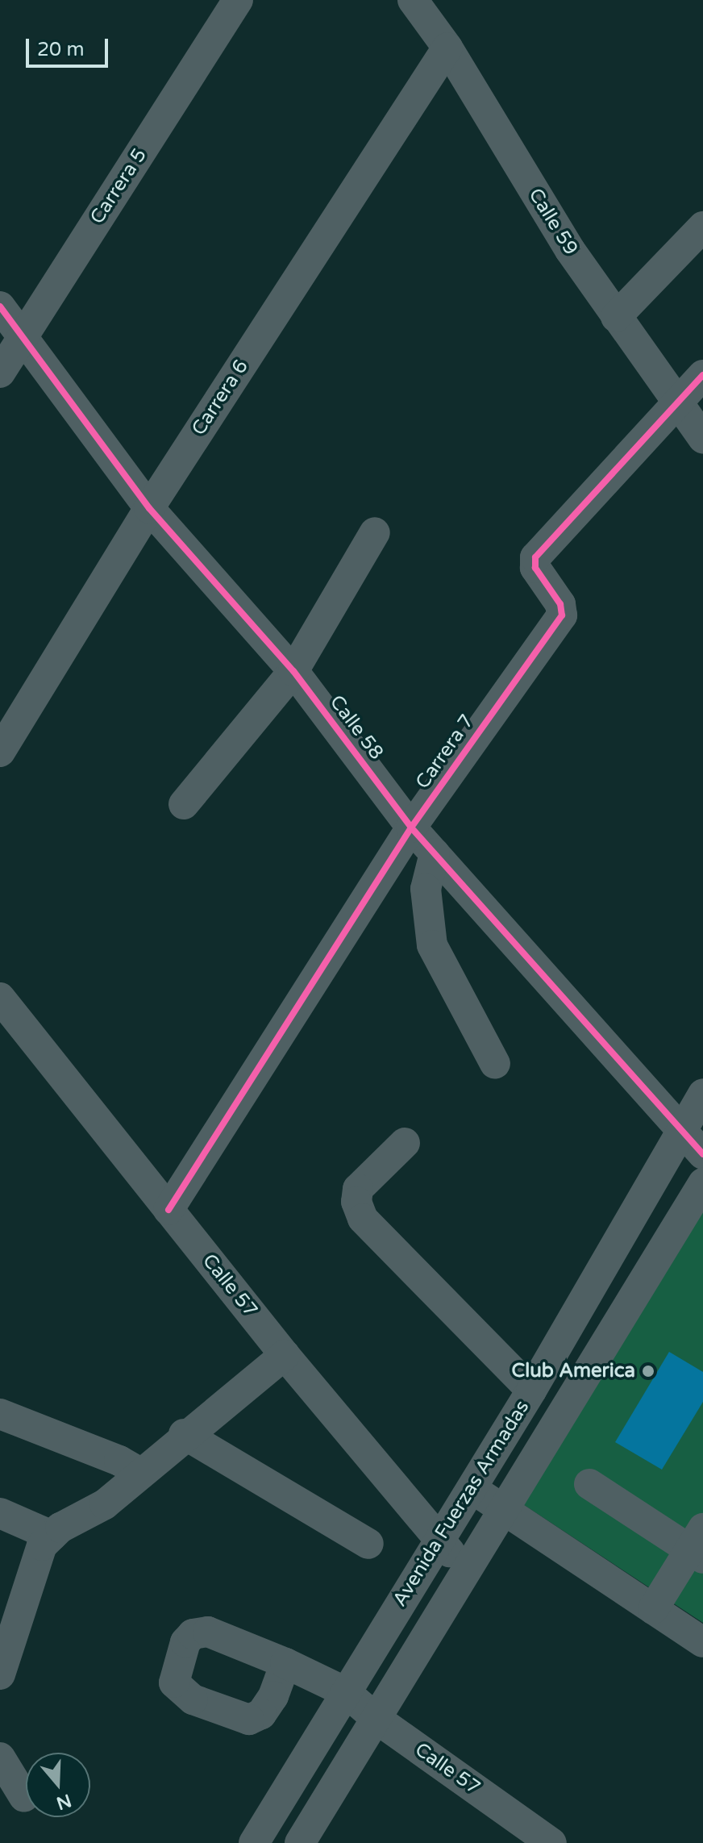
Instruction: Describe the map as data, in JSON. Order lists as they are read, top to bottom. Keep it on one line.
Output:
{"streets":{"street":["Carrera 5","Calle 59","Carrera 6","Calle 58","Carrera 7","Calle 57","Avenida Fuerzas Armadas"]},"crossings":[["Carrera 5","Calle 58"],["Calle 59","Carrera 6"],["Calle 59","Carrera 7"],["Carrera 6","Calle 58"],["Calle 58","Carrera 7"],["Calle 58","Avenida Fuerzas Armadas"],["Carrera 7","Calle 57"],["Calle 57","Avenida Fuerzas Armadas"]],"places":["Club America"],"scale_bar":"20 m","north":"bottom"}
